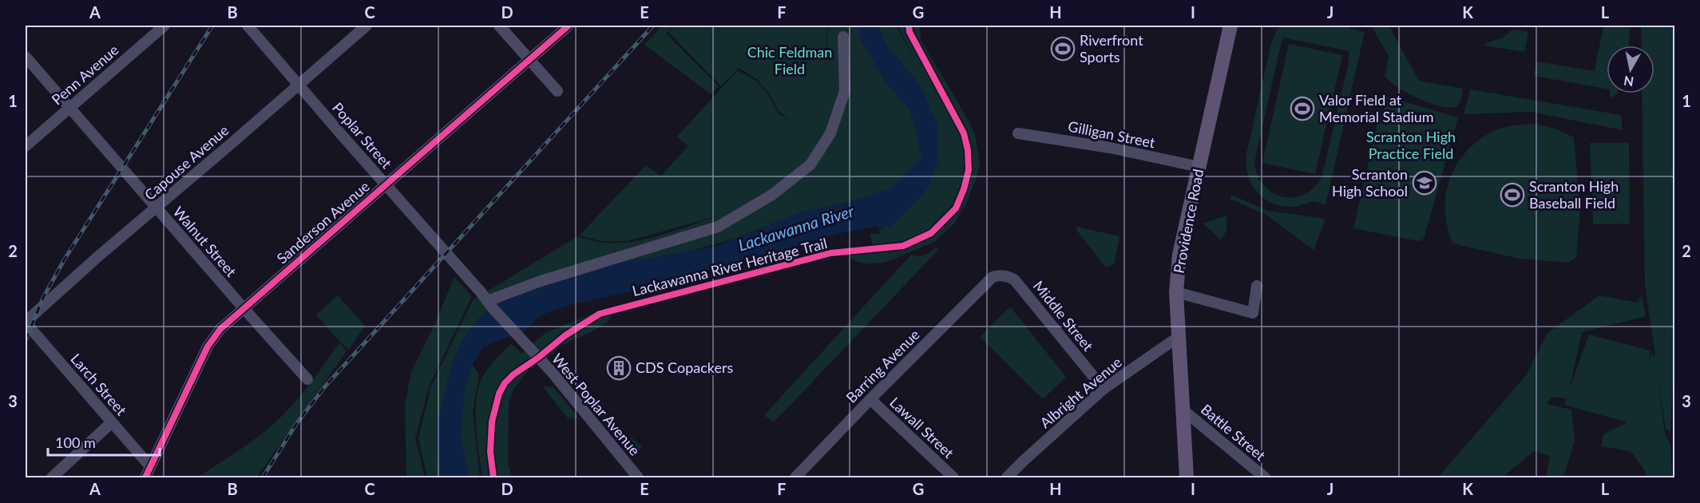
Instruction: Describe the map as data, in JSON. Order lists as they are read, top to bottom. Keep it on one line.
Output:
{"streets":{"main road":["Providence Road"],"street":["Penn Avenue","Gilligan Street","Poplar Street","Capouse Avenue","Sanderson Avenue","Walnut Street","Middle Street","Barring Avenue","Larch Street","Albright Avenue","West Poplar Avenue","Lawall Street","Battle Street"],"cycle path":["Lackawanna River Heritage Trail"]},"crossings":[["Penn Avenue","Walnut Street"],["Gilligan Street","Providence Road"],["Poplar Street","Capouse Avenue"],["Poplar Street","Sanderson Avenue"],["Poplar Street","West Poplar Avenue"],["Capouse Avenue","Walnut Street"],["Capouse Avenue","Larch Street"],["Providence Road","Albright Avenue"],["Providence Road","Battle Street"],["Sanderson Avenue","Walnut Street"],["Sanderson Avenue","Larch Street"],["Middle Street","Barring Avenue"],["Middle Street","Albright Avenue"],["Barring Avenue","Lawall Street"]],"water":["Lackawanna River"],"parks":["Chic Feldman Field","Scranton High Practice Field"],"places":{"sports":["Riverfront Sports","Valor Field at Memorial Stadium","Scranton High Baseball Field"],"school or university":["Scranton High School"],"building":["CDS Copackers"]},"scale_bar":"100 m","north":"bottom","grid":{"columns":["A","B","C","D","E","F","G","H","I","J","K","L"],"rows":["1","2","3"]}}
